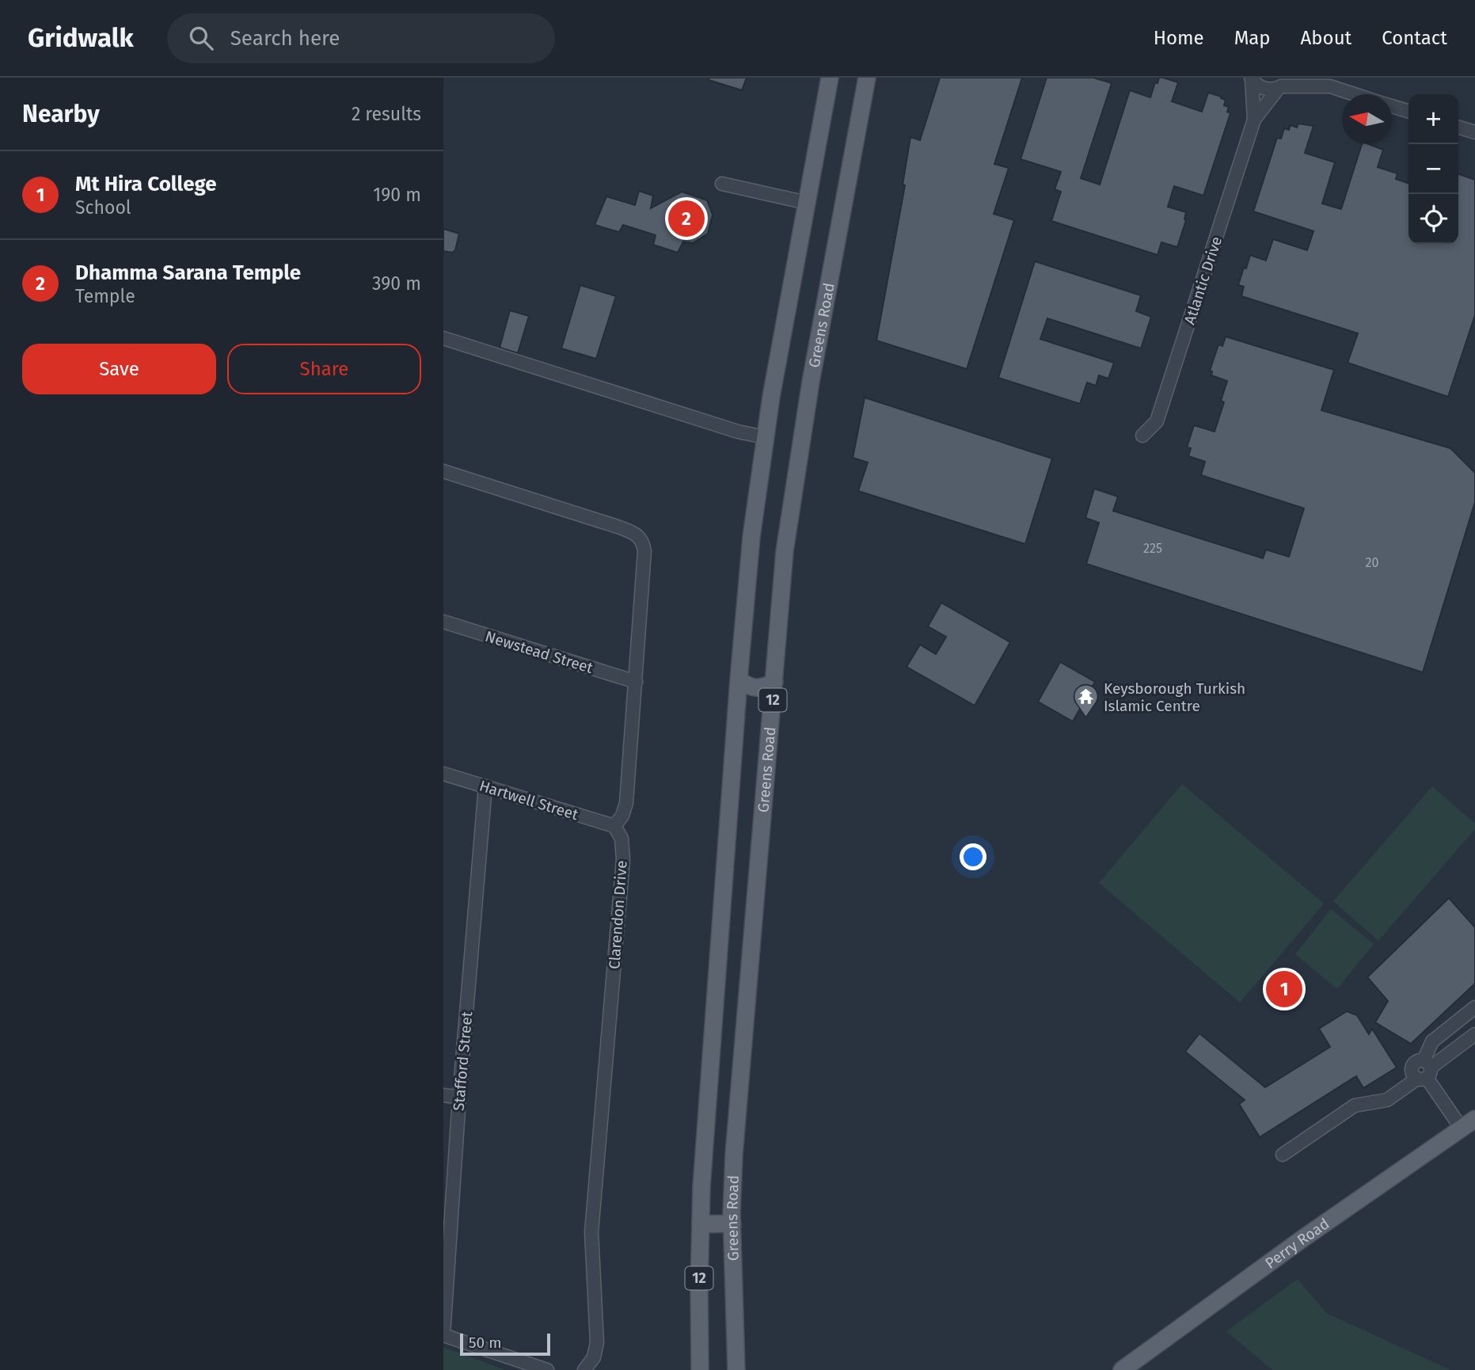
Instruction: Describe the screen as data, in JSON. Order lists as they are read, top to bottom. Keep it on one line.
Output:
{"streets":{"main road":["Greens Road","12","Perry Road"],"street":["Atlantic Drive","Newstead Street","Hartwell Street","Clarendon Drive","Stafford Street"]},"crossings":[["Hartwell Street","Clarendon Drive"],["Hartwell Street","Stafford Street"]],"places":{"temple":["Keysborough Turkish Islamic Centre"]},"house_numbers":["225","20"],"scale_bar":"50 m","north":"left","page":{"header":"Gridwalk","search":"Search here","nav":["Home","Map","About","Contact"],"heading":["Nearby","2 results"],"map_buttons":["+","−"],"list":[{"mark":"1","name":"Mt Hira College","note":"School","value":"190 m"},{"mark":"2","name":"Dhamma Sarana Temple","note":"Temple","value":"390 m"}],"pins":["2","1"],"buttons":["Save","Share"],"scale":"50 m"}}
